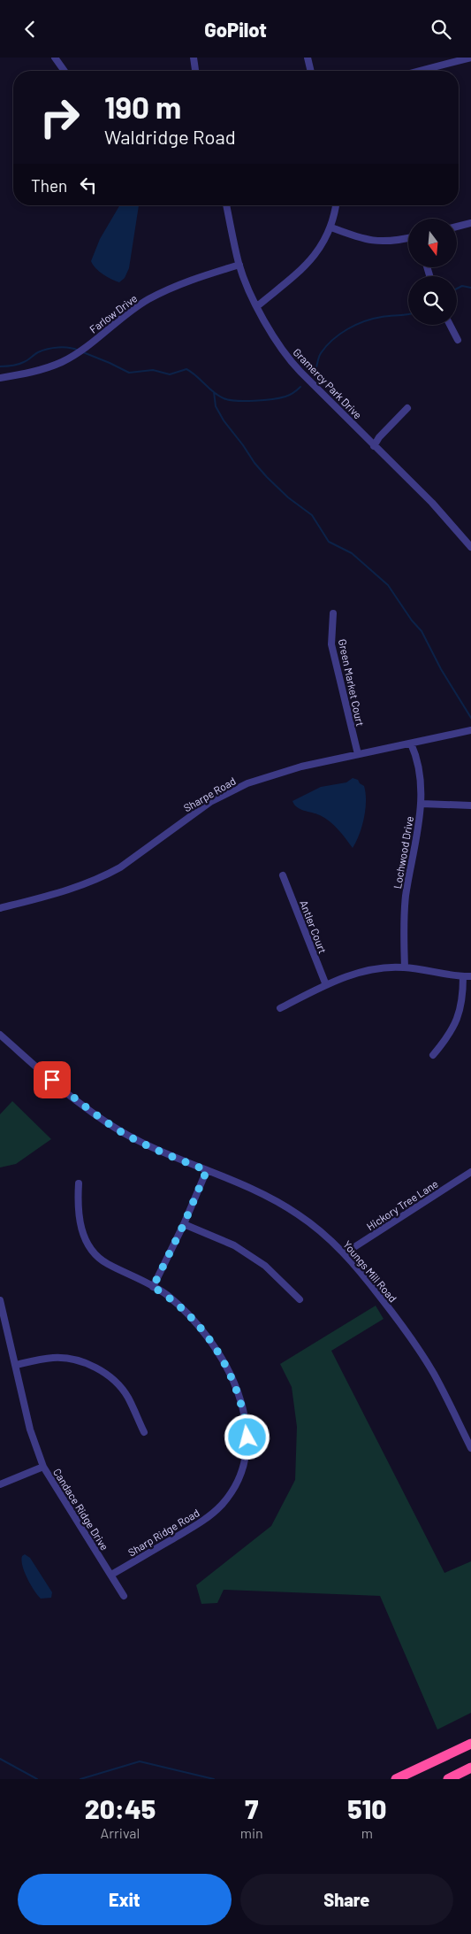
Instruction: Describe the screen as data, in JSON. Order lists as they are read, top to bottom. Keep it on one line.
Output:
{"streets":{"street":["Farlow Drive","Gramercy Park Drive","Green Market Court","Sharpe Road","Lochwood Drive","Antler Court","Hickory Tree Lane","Youngs Mill Road","Candace Ridge Drive","Sharp Ridge Road"]},"crossings":[["Farlow Drive","Gramercy Park Drive"],["Green Market Court","Sharpe Road"],["Sharpe Road","Lochwood Drive"],["Hickory Tree Lane","Youngs Mill Road"],["Candace Ridge Drive","Sharp Ridge Road"]],"north":"bottom","page":{"header":"GoPilot","turn":["190 m","Waldridge Road"],"then":"Then","eta":["20:45","Arrival","7","min","510","m"],"buttons":["Exit","Share"]}}
